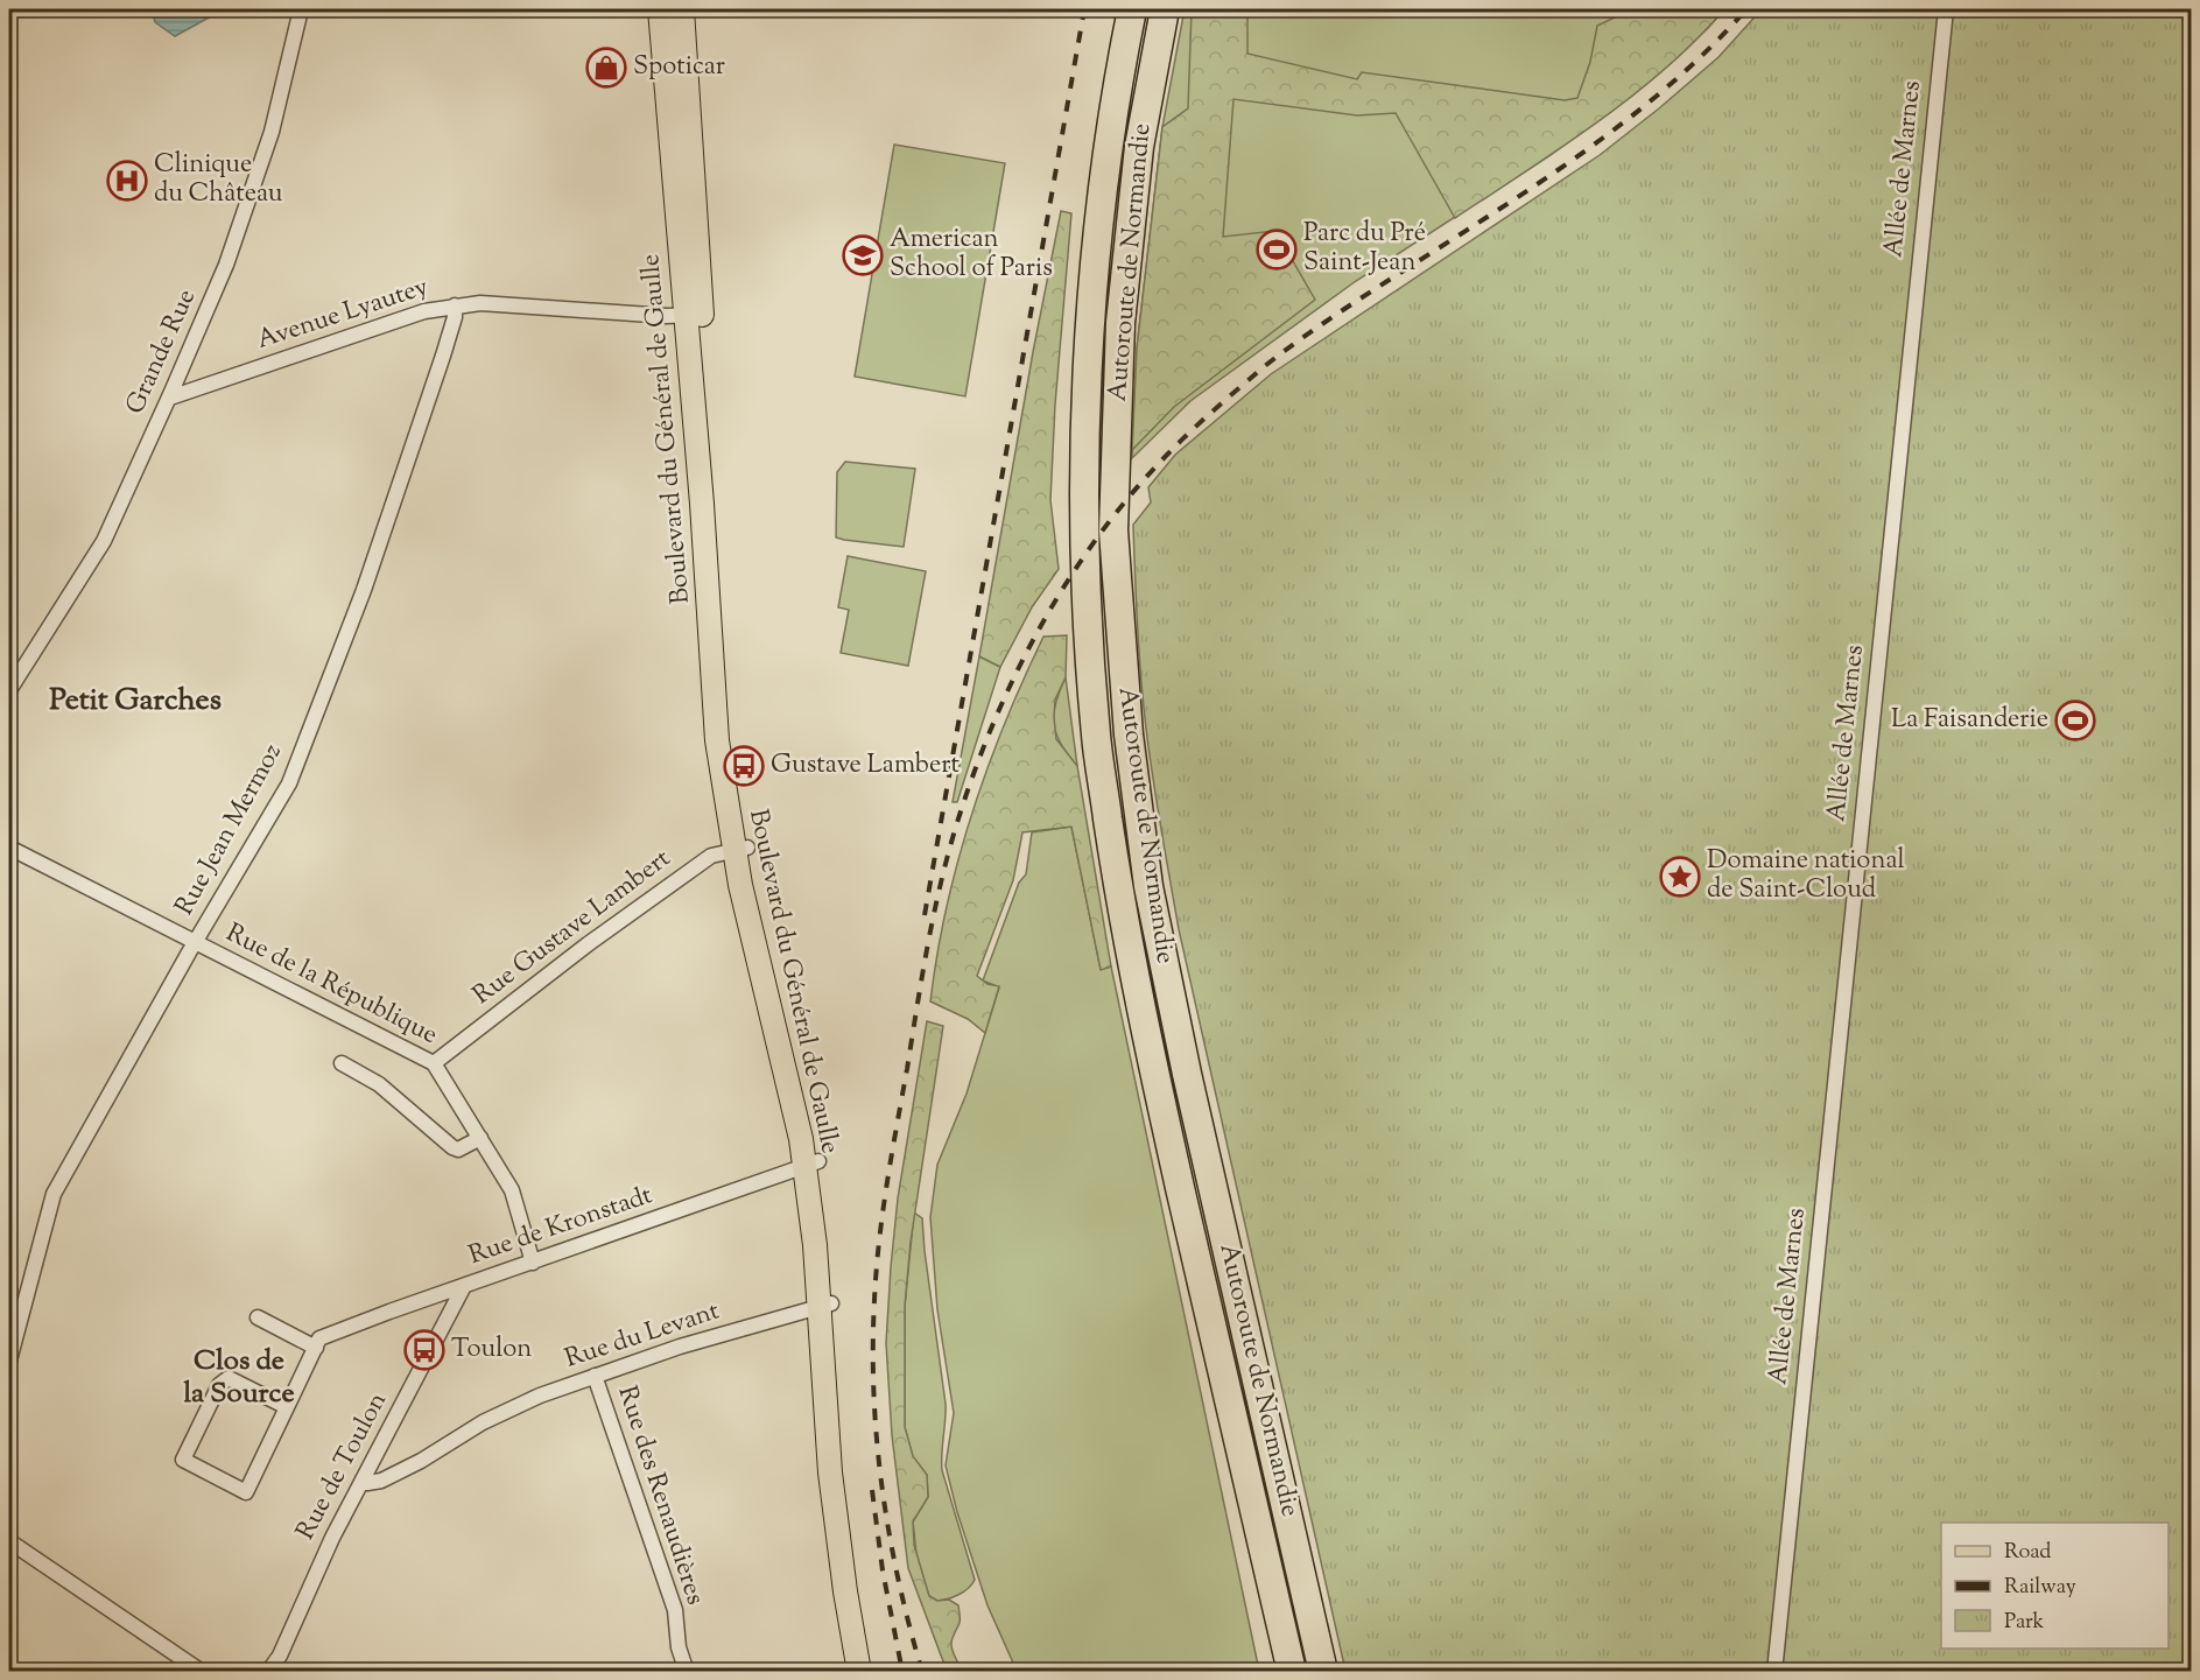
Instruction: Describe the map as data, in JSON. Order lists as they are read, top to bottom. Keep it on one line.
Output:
{"streets":{"highway":["Autoroute de Normandie"],"main road":["Boulevard du Général de Gaulle"],"street":["Allée de Marnes","Avenue Lyautey","Grande Rue","Rue Jean Mermoz","Rue Gustave Lambert","Rue de la République","Rue de Kronstadt","Rue du Levant","Rue de Toulon","Rue des Renaudières"]},"crossings":[["Avenue Lyautey","Grande Rue"],["Avenue Lyautey","Boulevard du Général de Gaulle"],["Avenue Lyautey","Rue Jean Mermoz"],["Boulevard du Général de Gaulle","Rue Gustave Lambert"],["Boulevard du Général de Gaulle","Rue de Kronstadt"],["Boulevard du Général de Gaulle","Rue du Levant"],["Rue Jean Mermoz","Rue de la République"],["Rue Gustave Lambert","Rue de la République"],["Rue de la République","Rue de Kronstadt"],["Rue de Kronstadt","Rue de Toulon"],["Rue du Levant","Rue de Toulon"],["Rue du Levant","Rue des Renaudières"]],"districts":["Petit Garches","Clos de la Source"],"places":{"shop":["Spoticar"],"hospital":["Clinique du Château"],"sports":["Parc du Pré Saint-Jean","La Faisanderie"],"school or university":["American School of Paris"],"bus stop":["Gustave Lambert","Toulon"],"place":["Domaine national de Saint-Cloud"]},"legend":["Road","Railway","Park"]}
